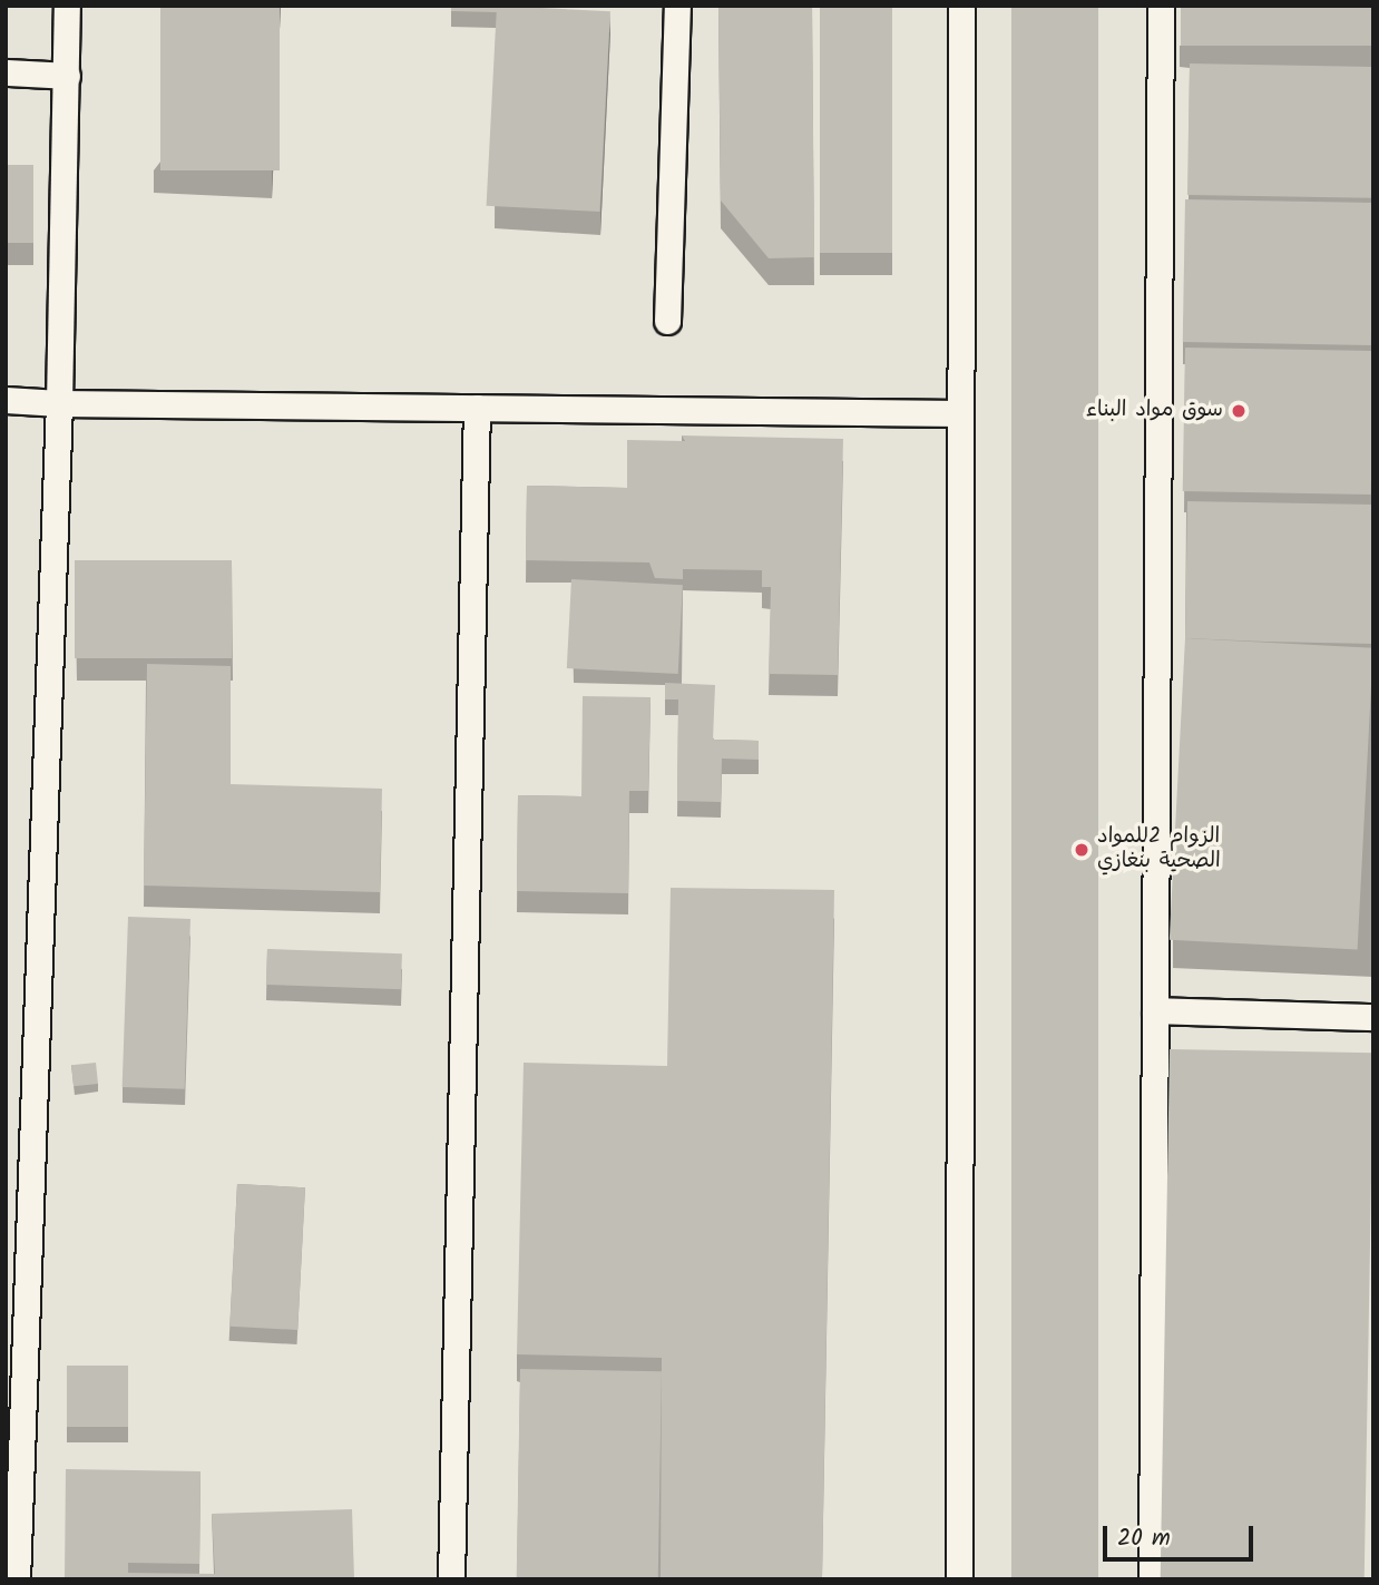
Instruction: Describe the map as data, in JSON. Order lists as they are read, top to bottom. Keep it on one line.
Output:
{"places":["سوق مواد البناء","الزوام 2للمواد الصحية بنغازي"],"scale_bar":"20 m"}
